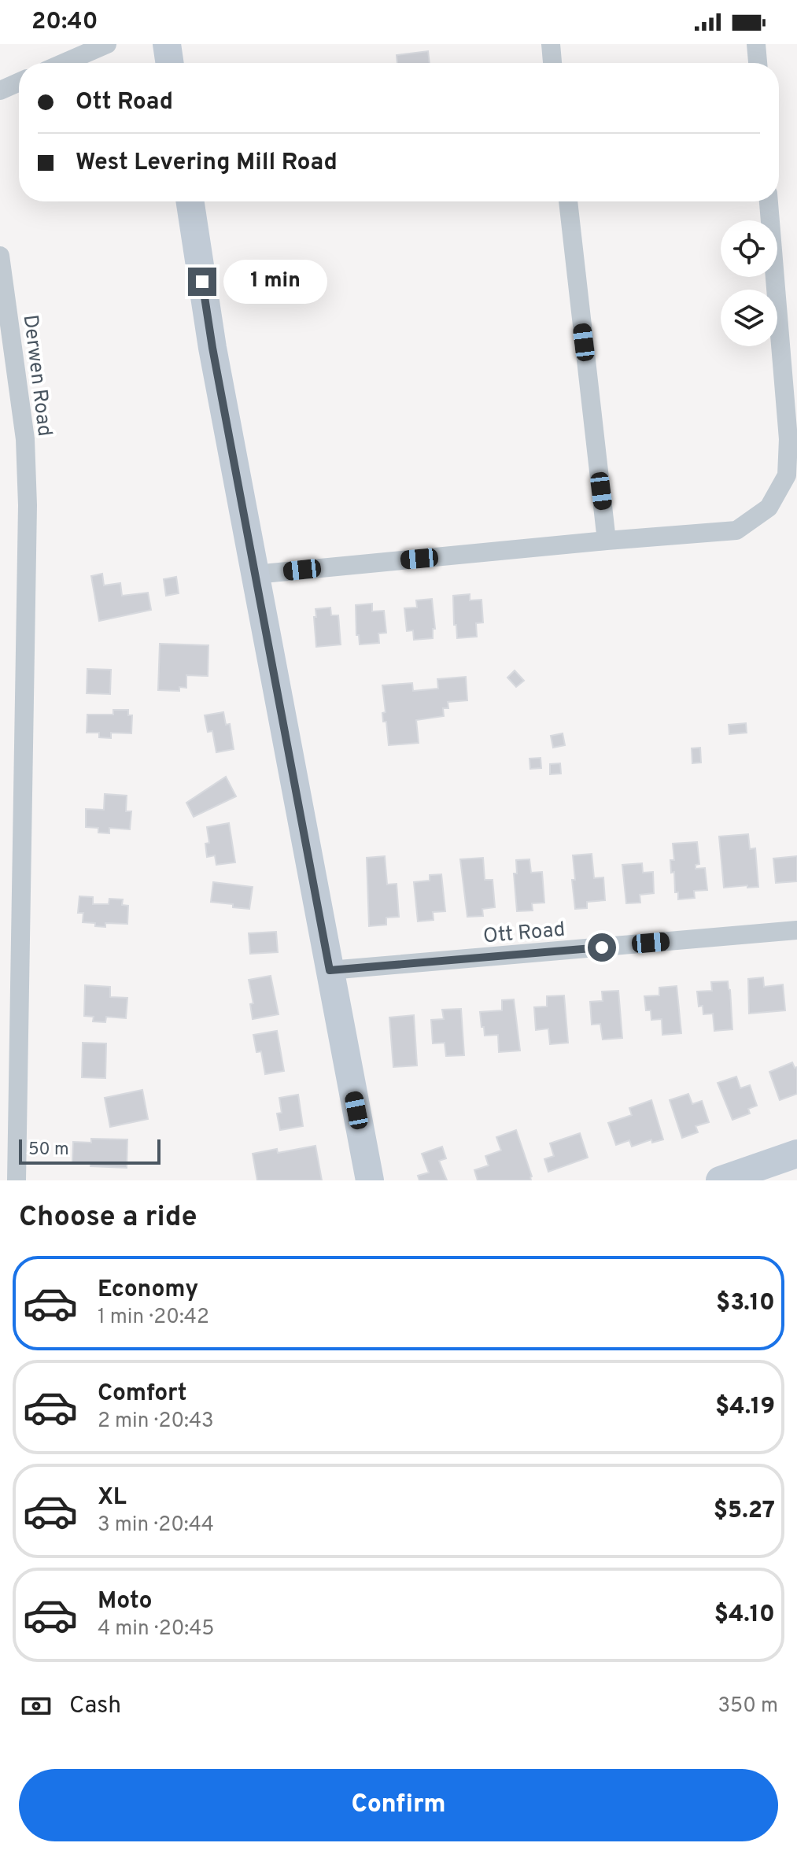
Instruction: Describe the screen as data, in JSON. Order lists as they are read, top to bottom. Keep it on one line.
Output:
{"streets":{"street":["Derwen Road","Ott Road"]},"scale_bar":"50 m","page":{"status":"20:40","banner":["Ott Road","West Levering Mill Road"],"bubble":"1 min","scale":"50 m","heading":"Choose a ride","list":[{"name":"Economy","note":"1 min · 20:42","value":"$3.10"},{"name":"Comfort","note":"2 min · 20:43","value":"$4.19"},{"name":"XL","note":"3 min · 20:44","value":"$5.27"},{"name":"Moto","note":"4 min · 20:45","value":"$4.10"}],"pay":["Cash","350 m"],"buttons":"Confirm"}}
